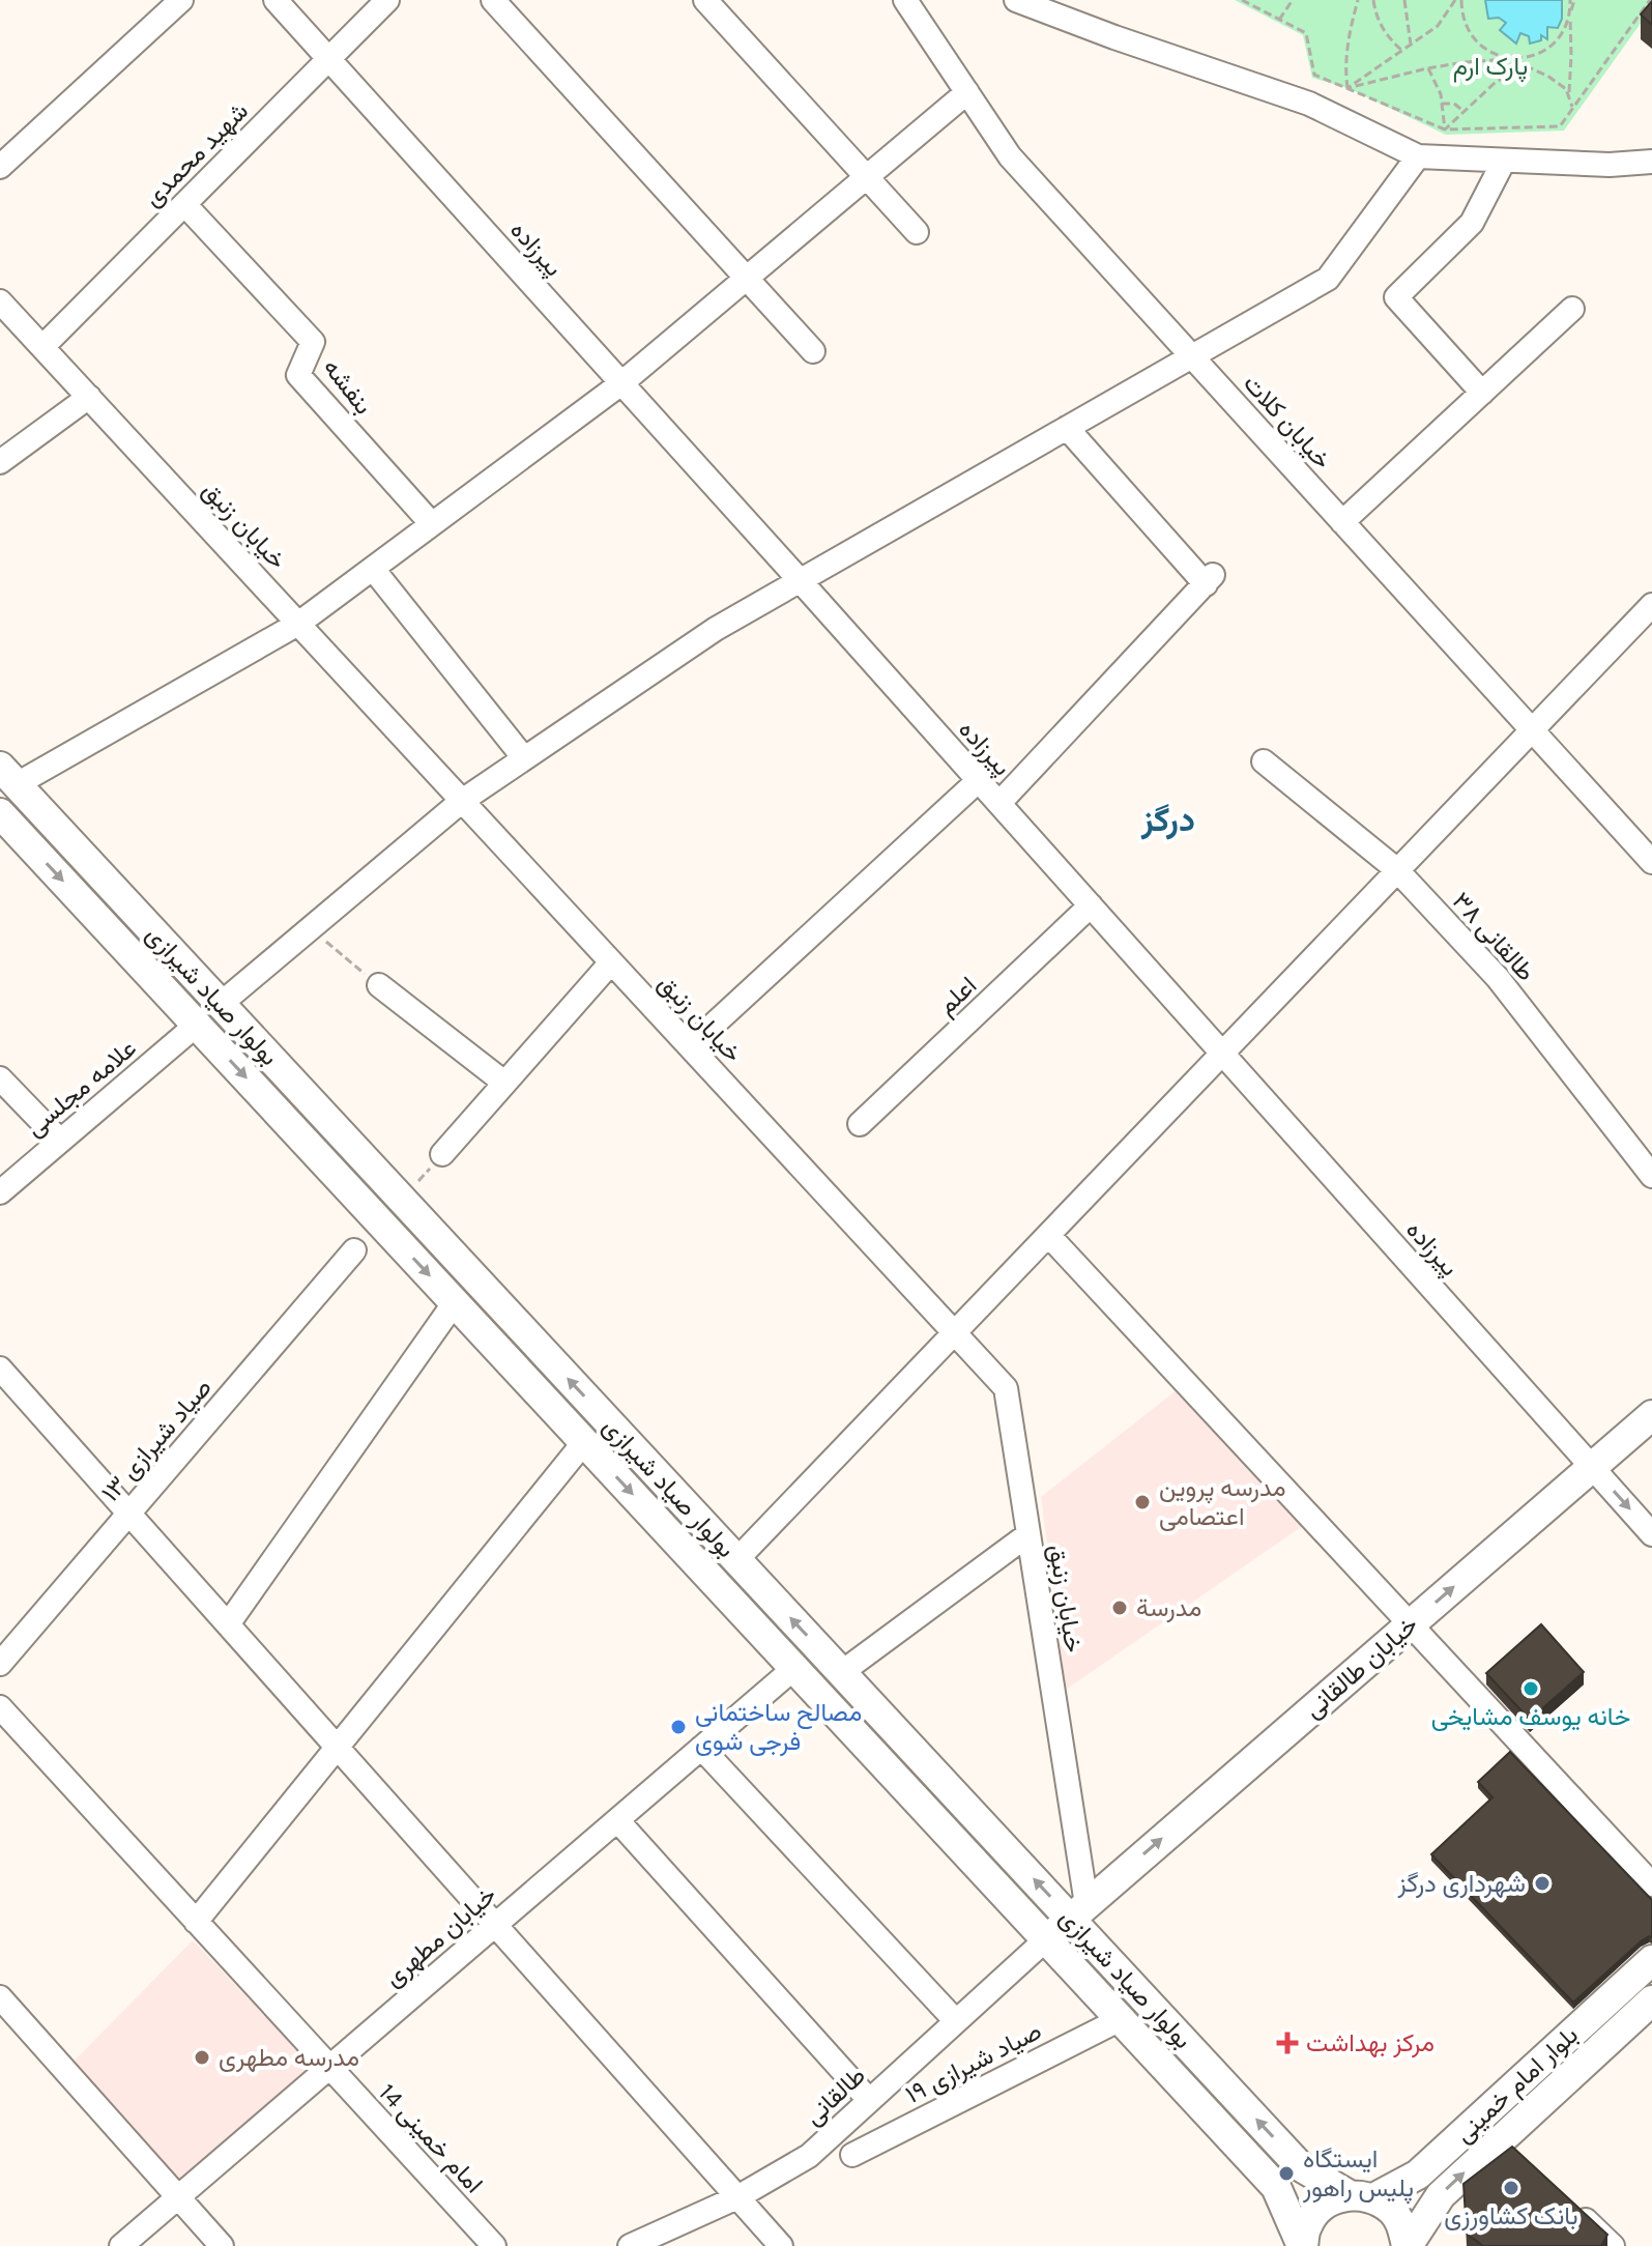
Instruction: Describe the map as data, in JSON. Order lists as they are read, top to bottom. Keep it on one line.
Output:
{"streets":{"main road":["بولوار صیاد شیرازی","خیابان طالقانی","بلوار امام خمینی"],"street":["شهید محمدی","پیرزاده","بنفشه","خیابان کلات","خیابان زنبق","طالقانی ۳۸","اعلم","علامه مجلسی","صیاد شیرازی ۱۳","خیابان مطهری","صیاد شیرازی ۱۹","طالقانی","امام خمینی 14"]},"crossings":[["شهید محمدی","پیرزاده"],["شهید محمدی","بنفشه"],["شهید محمدی","خیابان زنبق"],["پیرزاده","اعلم"],["پیرزاده","خیابان طالقانی"],["خیابان زنبق","بولوار صیاد شیرازی"],["خیابان زنبق","خیابان طالقانی"],["بولوار صیاد شیرازی","علامه مجلسی"],["بولوار صیاد شیرازی","خیابان طالقانی"],["بولوار صیاد شیرازی","خیابان مطهری"],["بولوار صیاد شیرازی","صیاد شیرازی ۱۹"],["بولوار صیاد شیرازی","بلوار امام خمینی"],["بولوار صیاد شیرازی","طالقانی"],["خیابان طالقانی","طالقانی"],["خیابان مطهری","امام خمینی 14"]],"one_way":["خیابان طالقانی"],"districts":["درگز"],"parks":["پارک ارم"],"places":{"other":["مدرسه پروین اعتصامی","مدرسة","خانه یوسف مشایخی","مصالح ساختمانی فرجی شوی","شهرداری درگز","مدرسه مطهری","ایستگاه پلیس راهور","بانک کشاورزی"],"health":["مرکز بهداشت"]}}
